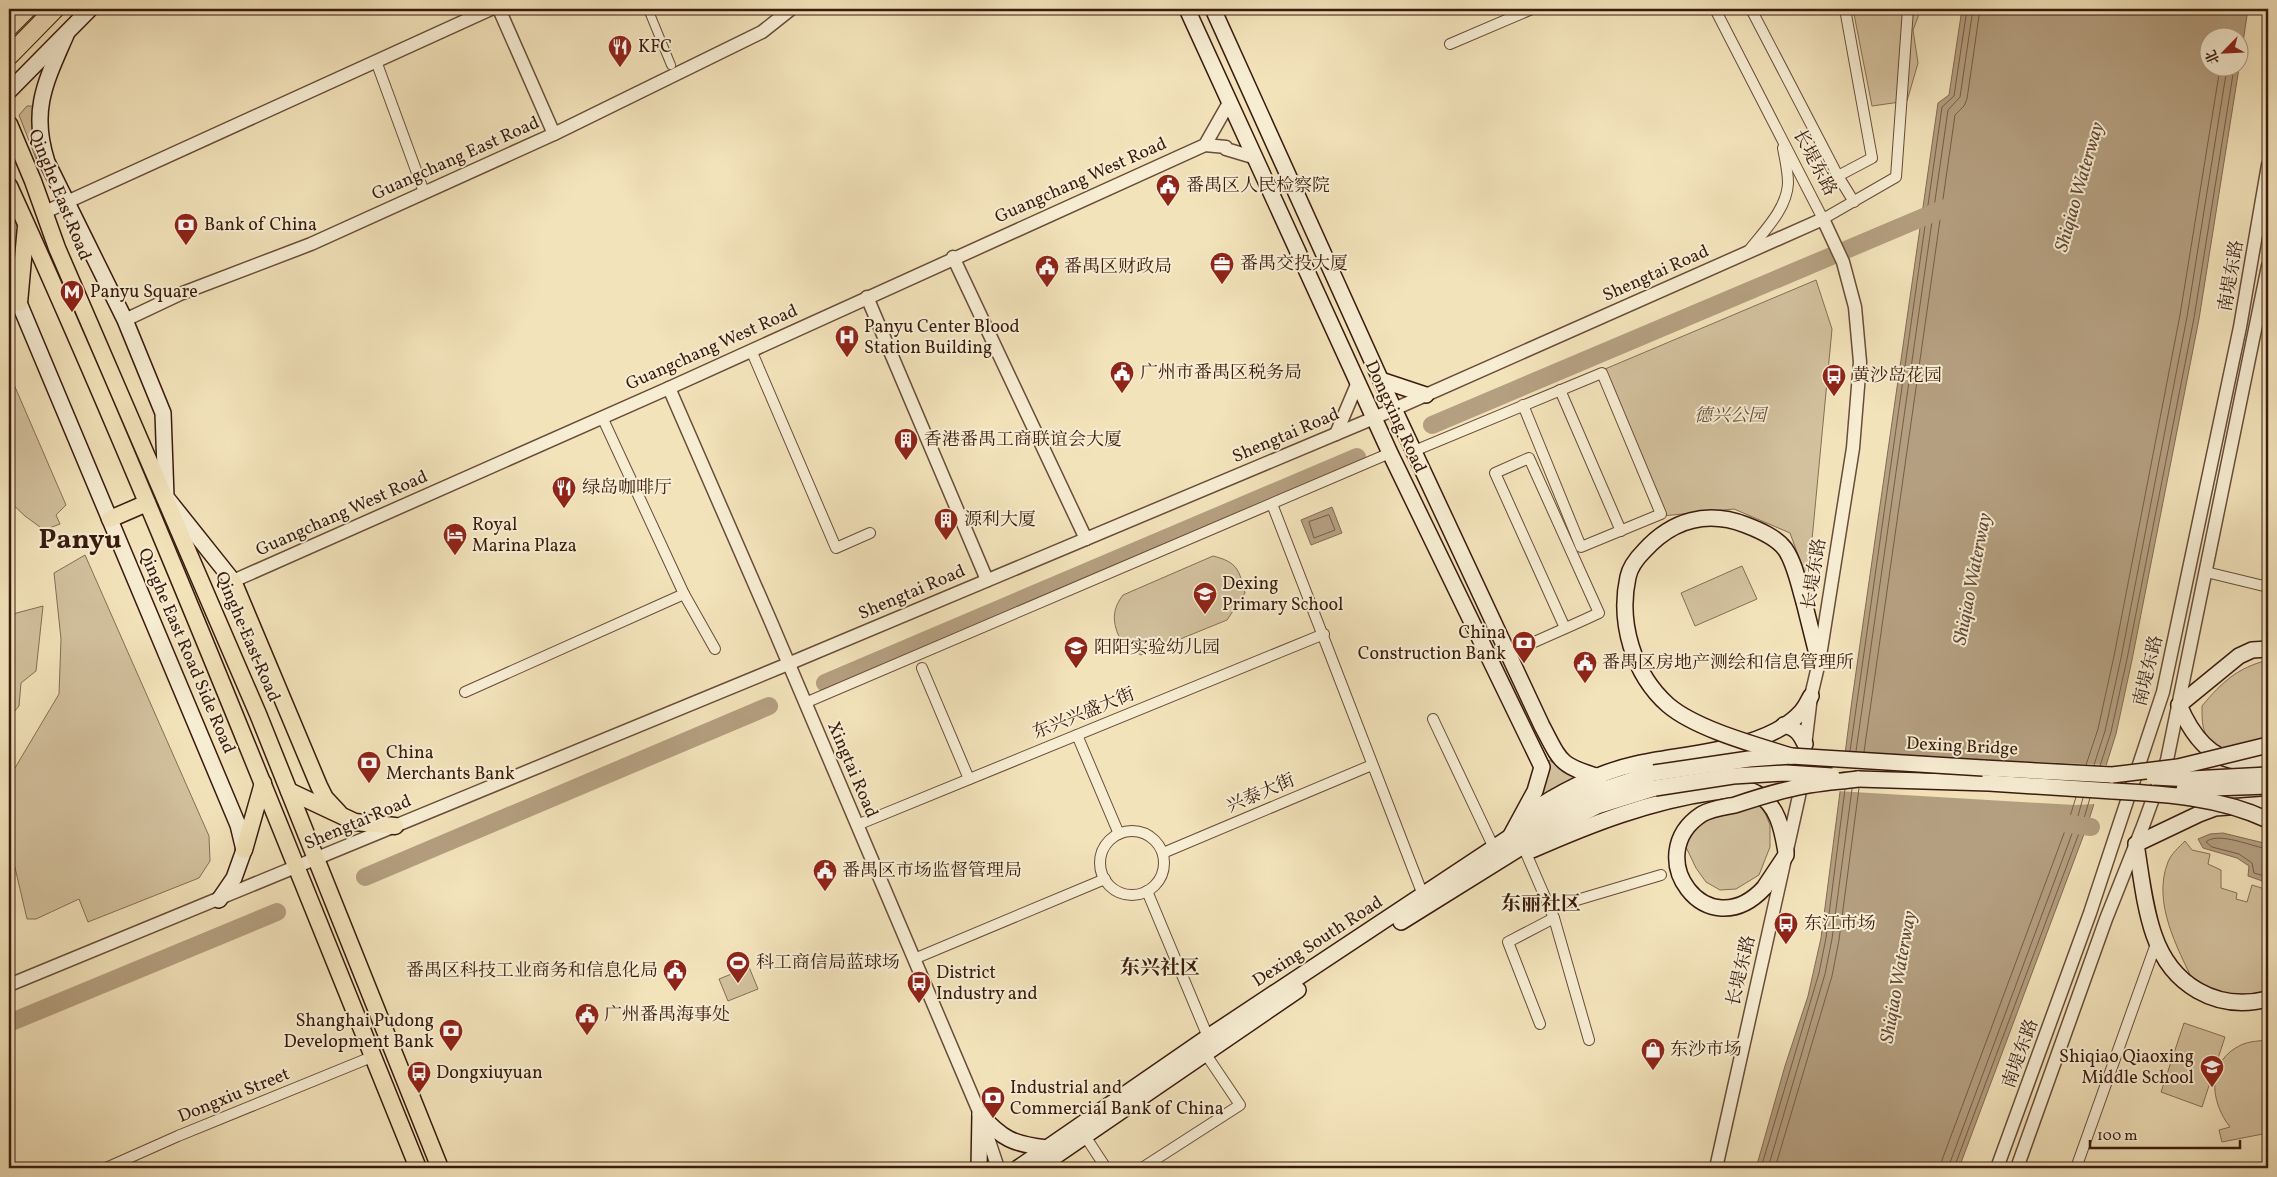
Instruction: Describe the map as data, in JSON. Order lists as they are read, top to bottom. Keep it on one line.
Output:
{"streets":{"main road":["Qinghe East Road","Dongxing Road","Qinghe East Road Side Road","Dexing Bridge","Dexing South Road"],"street":["Guangchang East Road","长堤东路","Guangchang West Road","Shengtai Road","南堤东路","东兴兴盛大街","Xingtai Road","兴泰大街","Dongxiu Street"]},"crossings":[["长堤东路","Shengtai Road"],["Guangchang West Road","Xingtai Road"],["Qinghe East Road","Shengtai Road"],["Shengtai Road","Dongxing Road"],["Shengtai Road","Xingtai Road"],["Dongxing Road","Dexing South Road"],["东兴兴盛大街","Xingtai Road"],["Dexing Bridge","Dexing South Road"]],"districts":["Panyu","东丽社区","东兴社区"],"water":["Shiqiao Waterway"],"parks":["德兴公园"],"places":{"restaurant":["KFC","绿岛咖啡厅"],"public building":["番禺区人民检察院","番禺区财政局","广州市番禺区税务局","番禺区房地产测绘和信息管理所","番禺区市场监督管理局","番禺区科技工业商务和信息化局","广州番禺海事处"],"bank":["Bank of China","China Construction Bank","China Merchants Bank","Shanghai Pudong Development Bank","Industrial and Commercial Bank of China"],"office":["番禺交投大厦"],"metro station":["Panyu Square"],"hospital":["Panyu Center Blood Station Building"],"bus stop":["黄沙岛花园","东江市场","District Industry and","Dongxiuyuan"],"building":["香港番禺工商联谊会大厦","源利大厦"],"hotel":["Royal Marina Plaza"],"school or university":["Dexing Primary School","阳阳实验幼儿园","Shiqiao Qiaoxing Middle School"],"sports":["科工商信局蓝球场"],"shop":["东沙市场"]},"scale_bar":"100 m","north":"bottom left"}
